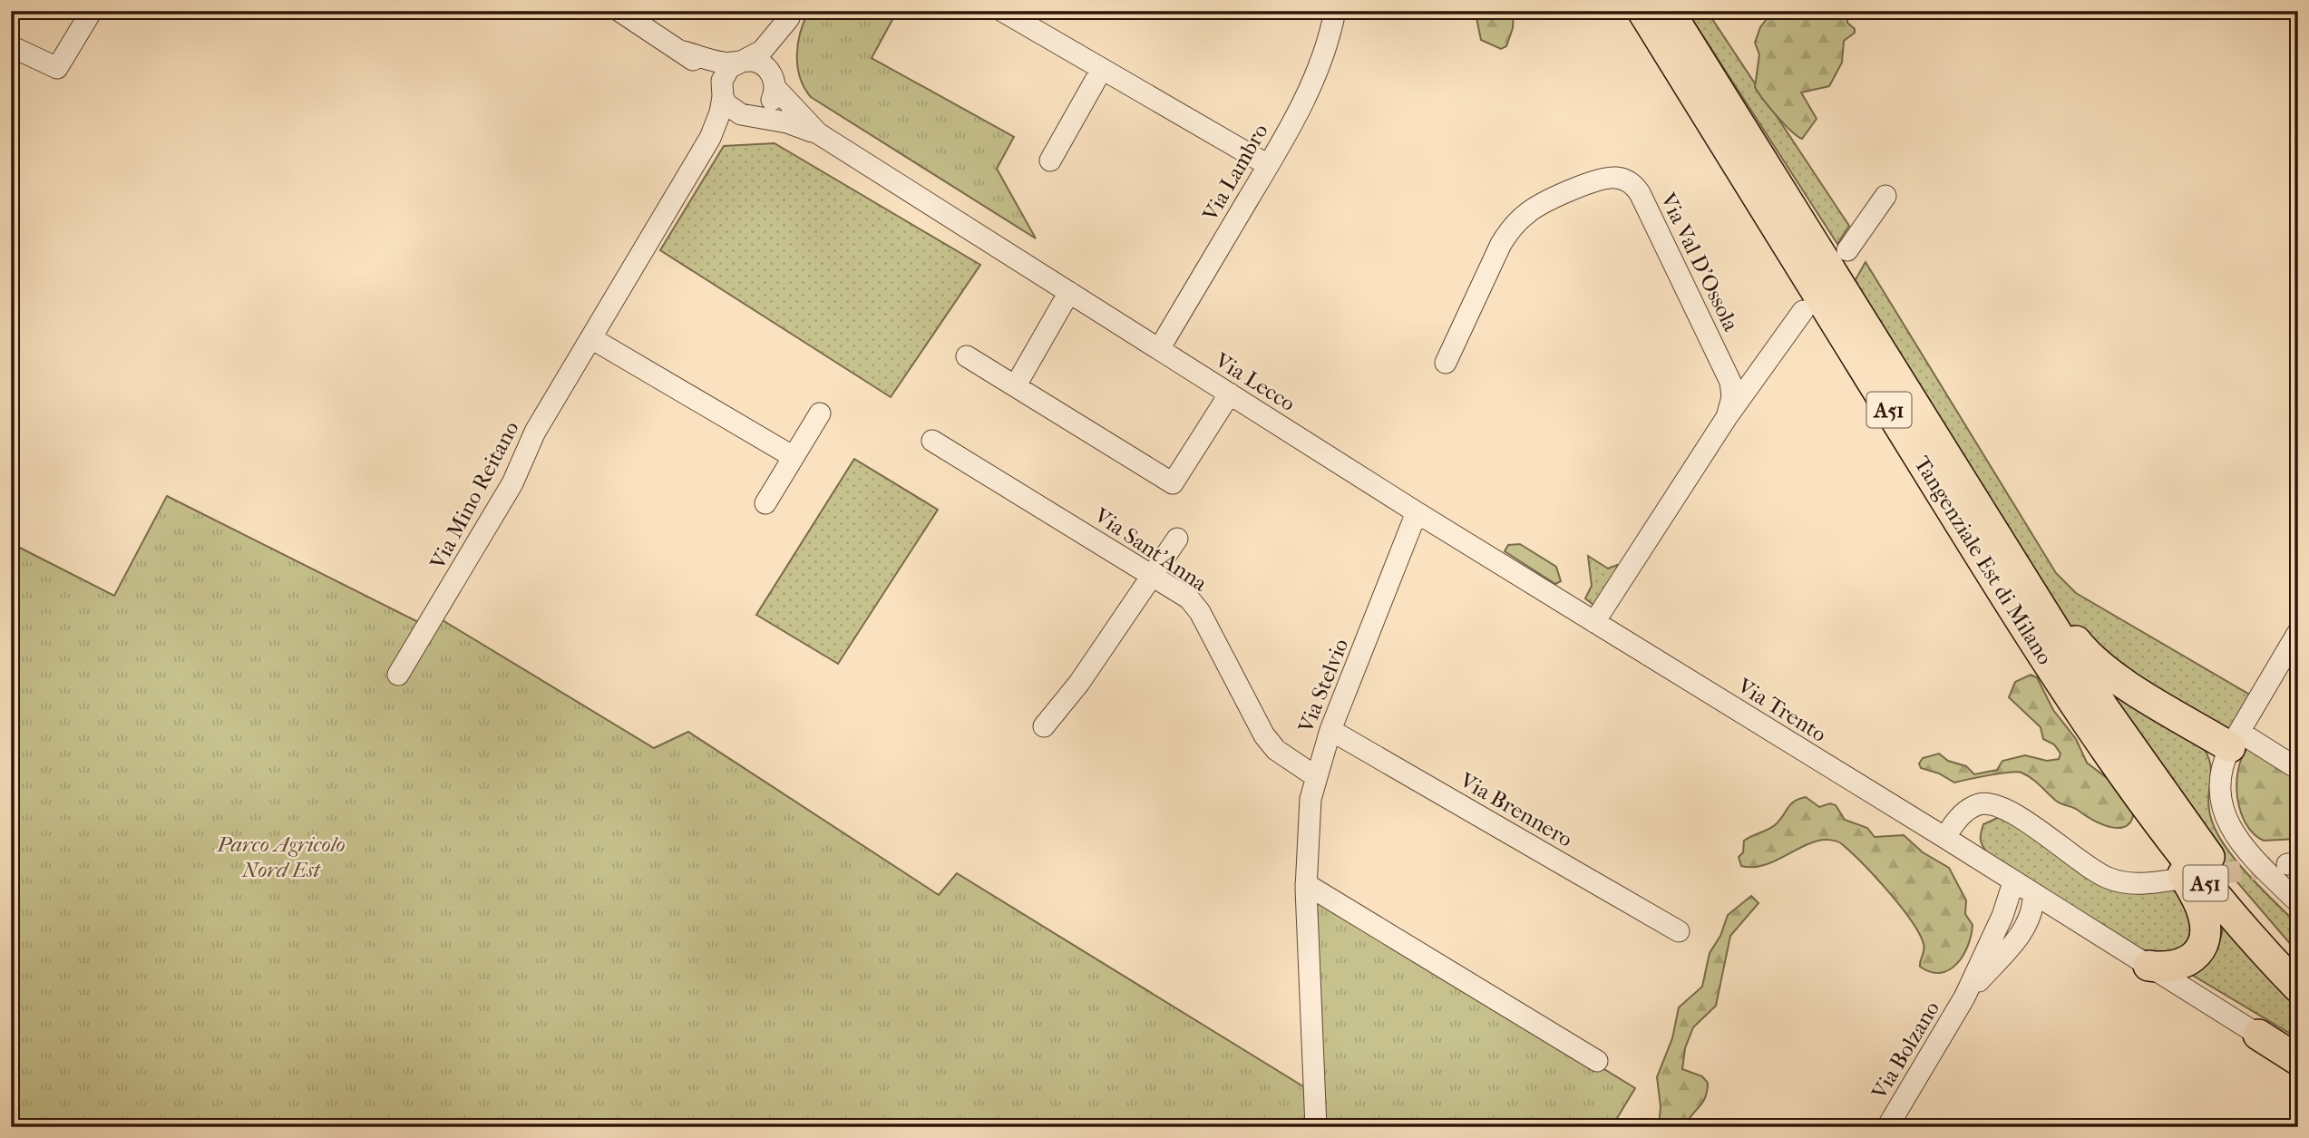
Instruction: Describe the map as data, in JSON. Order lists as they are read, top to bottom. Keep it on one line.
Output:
{"streets":{"highway":["A51","Tangenziale Est di Milano"],"street":["Via Lambro","Via Val D'Ossola","Via Lecco","Via Mino Reitano","Via Sant'Anna","Via Stelvio","Via Trento","Via Brennero","Via Bolzano"]},"crossings":[["Via Lambro","Via Lecco"],["Via Lecco","Via Mino Reitano"],["Via Lecco","Via Stelvio"],["Via Lecco","Via Trento"],["Via Sant'Anna","Via Stelvio"],["Via Stelvio","Via Trento"],["Via Stelvio","Via Brennero"]],"parks":["Parco Agricolo Nord Est"]}
